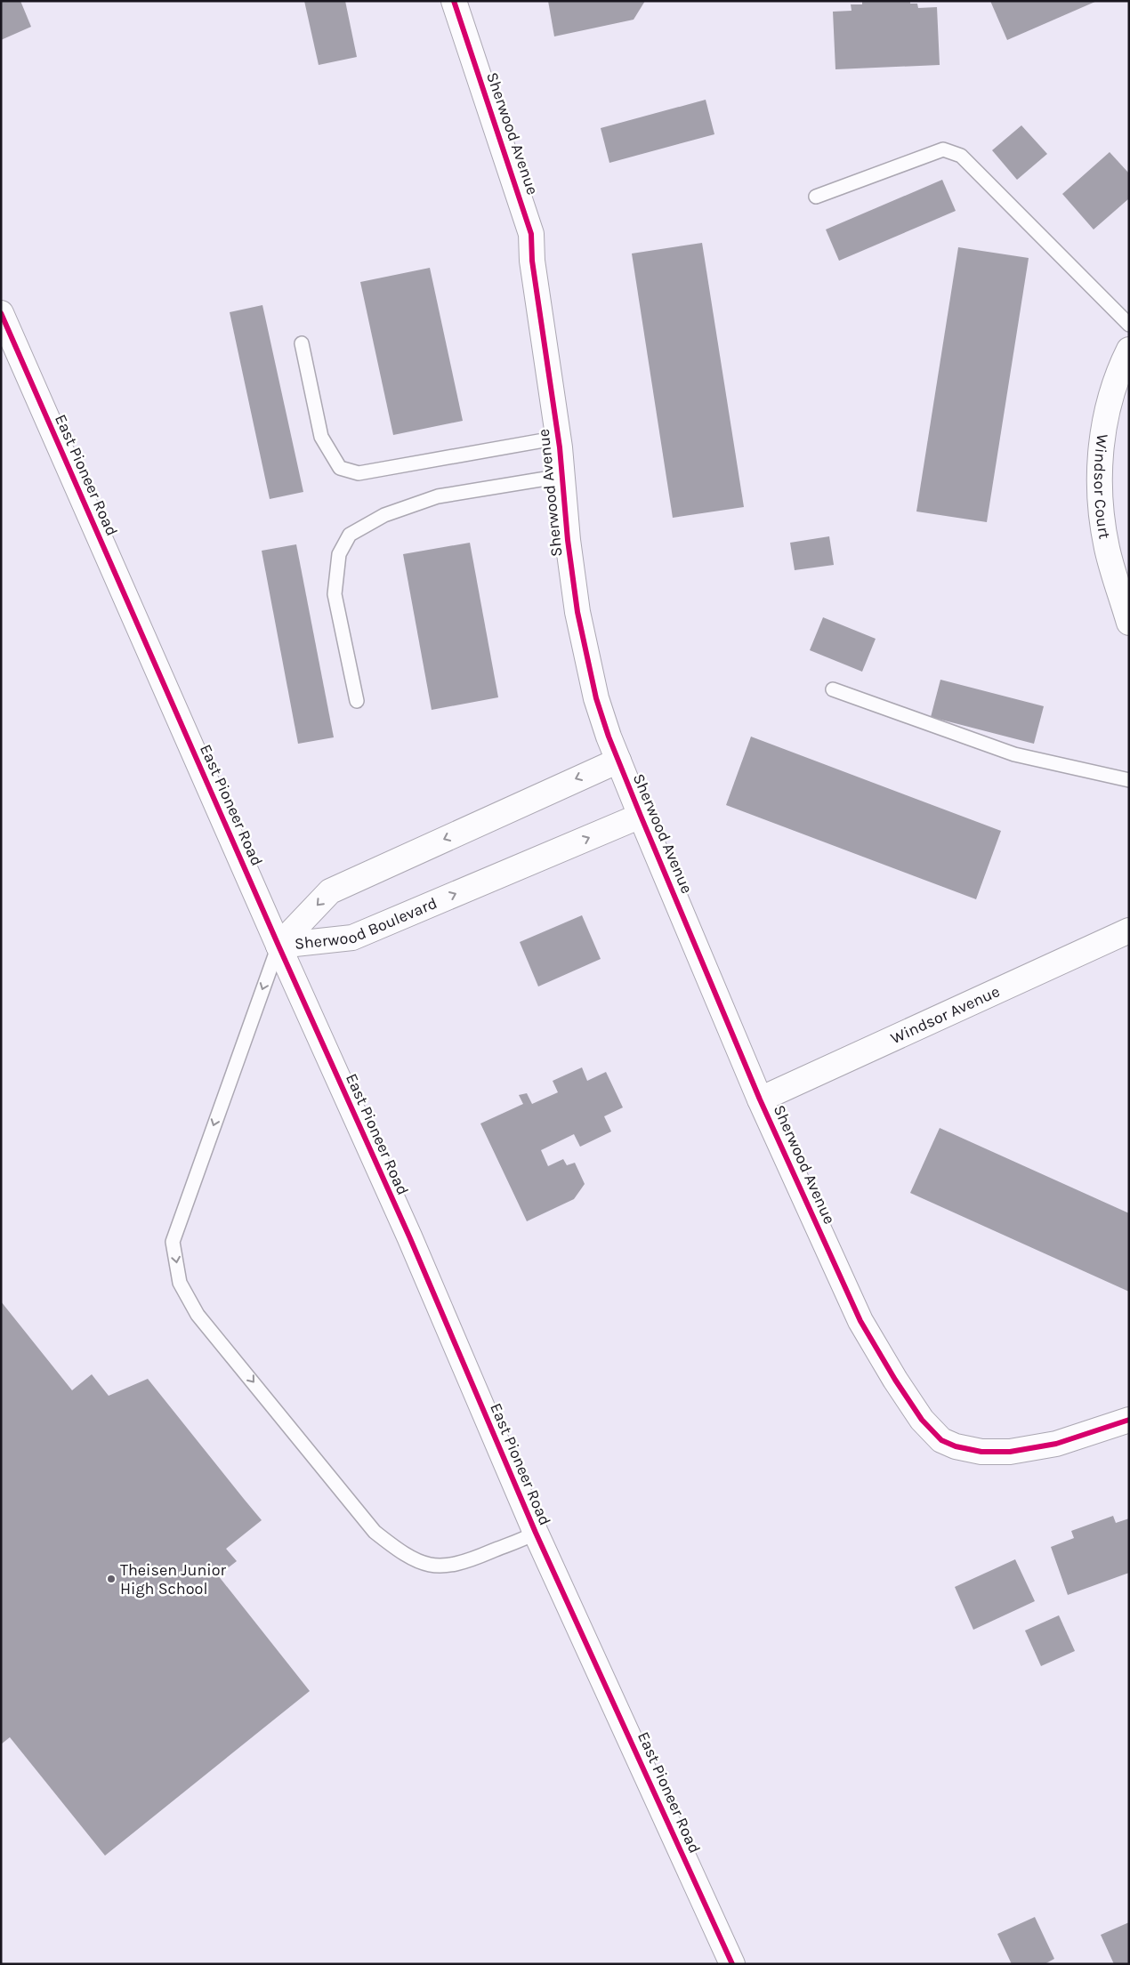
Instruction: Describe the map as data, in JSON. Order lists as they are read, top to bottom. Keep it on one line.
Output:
{"streets":{"street":["Sherwood Avenue","East Pioneer Road","Windsor Court","Sherwood Boulevard","Windsor Avenue"]},"crossings":[["Sherwood Avenue","Sherwood Boulevard"],["Sherwood Avenue","Windsor Avenue"],["East Pioneer Road","Sherwood Boulevard"]],"places":["Theisen Junior High School"]}
